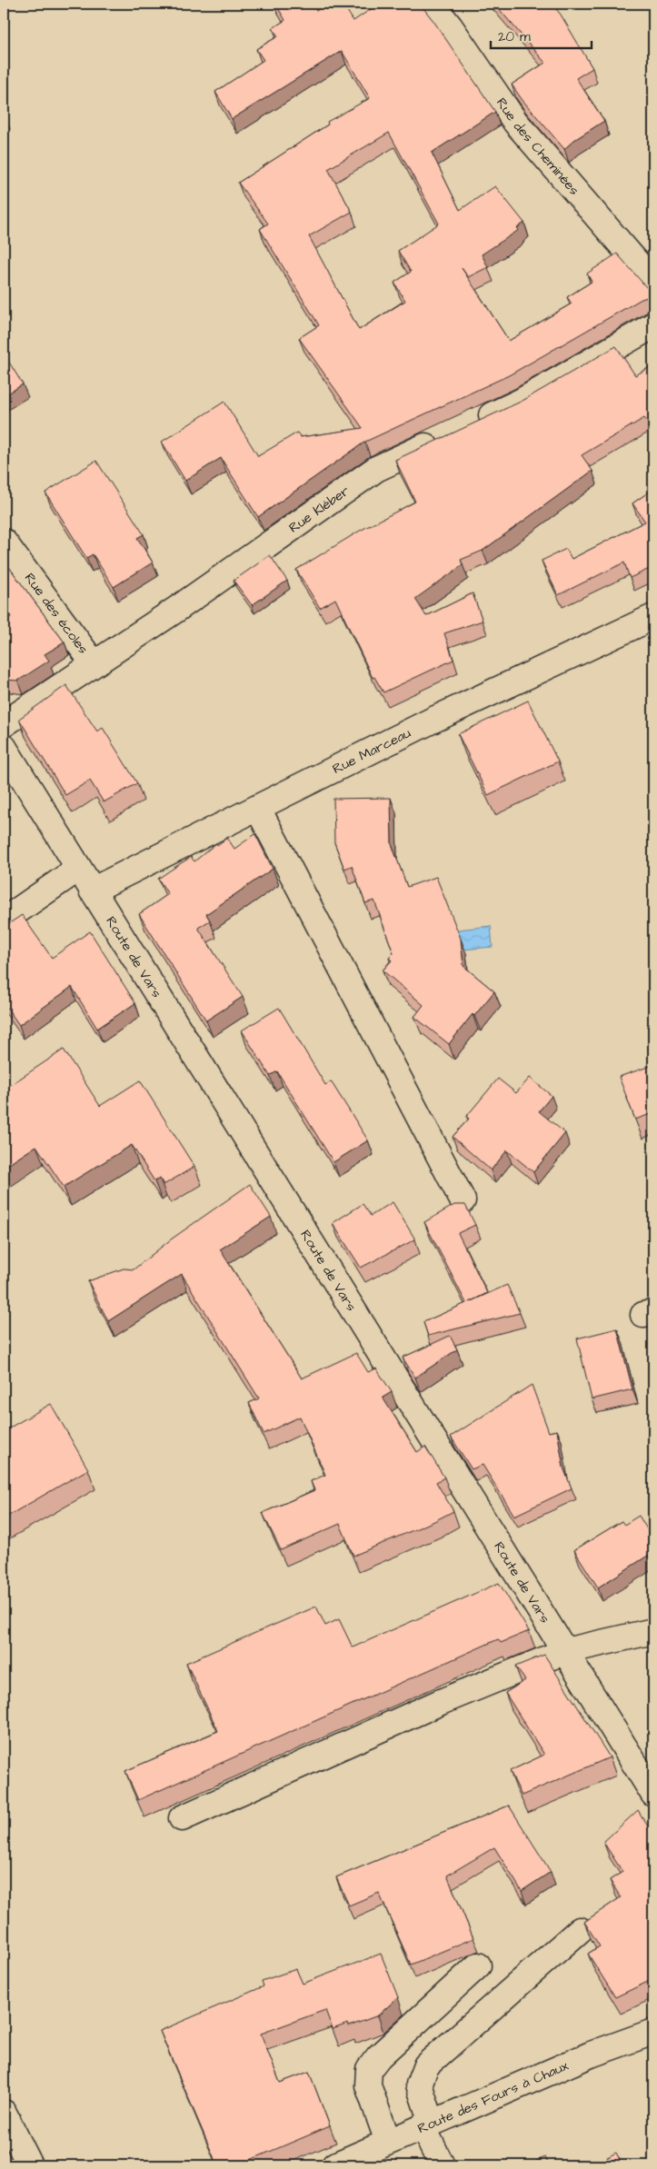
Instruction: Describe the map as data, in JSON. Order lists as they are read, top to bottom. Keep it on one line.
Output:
{"streets":{"street":["Rue des Cheminées","Rue Kléber","Rue des écoles","Rue Marceau","Route de Vars","Route des Fours à Chaux"]},"crossings":[["Rue Kléber","Rue des écoles"],["Rue Marceau","Route de Vars"]],"scale_bar":"20 m"}
